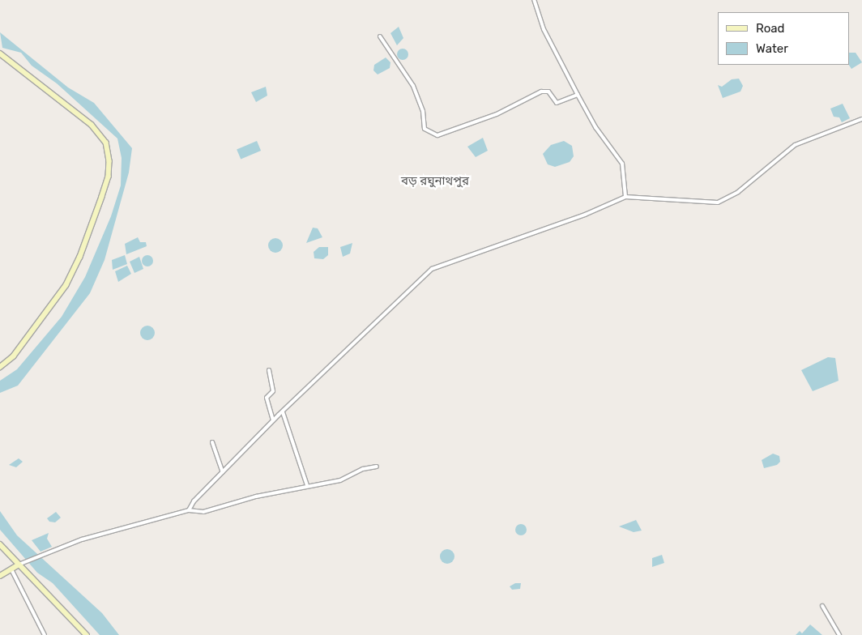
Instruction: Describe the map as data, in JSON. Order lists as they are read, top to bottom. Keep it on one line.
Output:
{"districts":["বড় রঘুনাথপুর"],"legend":["Road","Water"]}
